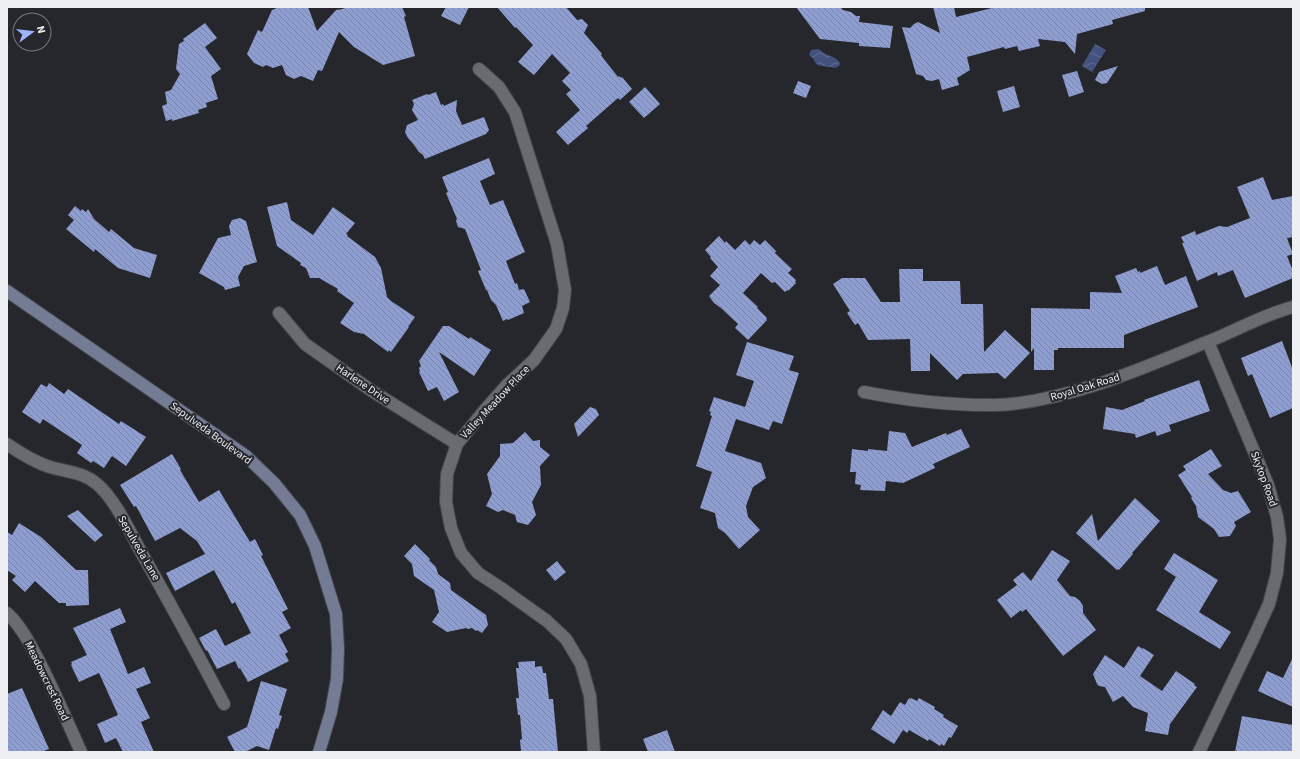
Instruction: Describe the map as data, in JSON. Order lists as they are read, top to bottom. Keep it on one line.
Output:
{"streets":{"main road":["Sepulveda Boulevard"],"street":["Harlene Drive","Royal Oak Road","Valley Meadow Place","Skytop Road","Sepulveda Lane","Meadowcrest Road"]},"crossings":[["Harlene Drive","Valley Meadow Place"],["Royal Oak Road","Skytop Road"]],"north":"right"}
